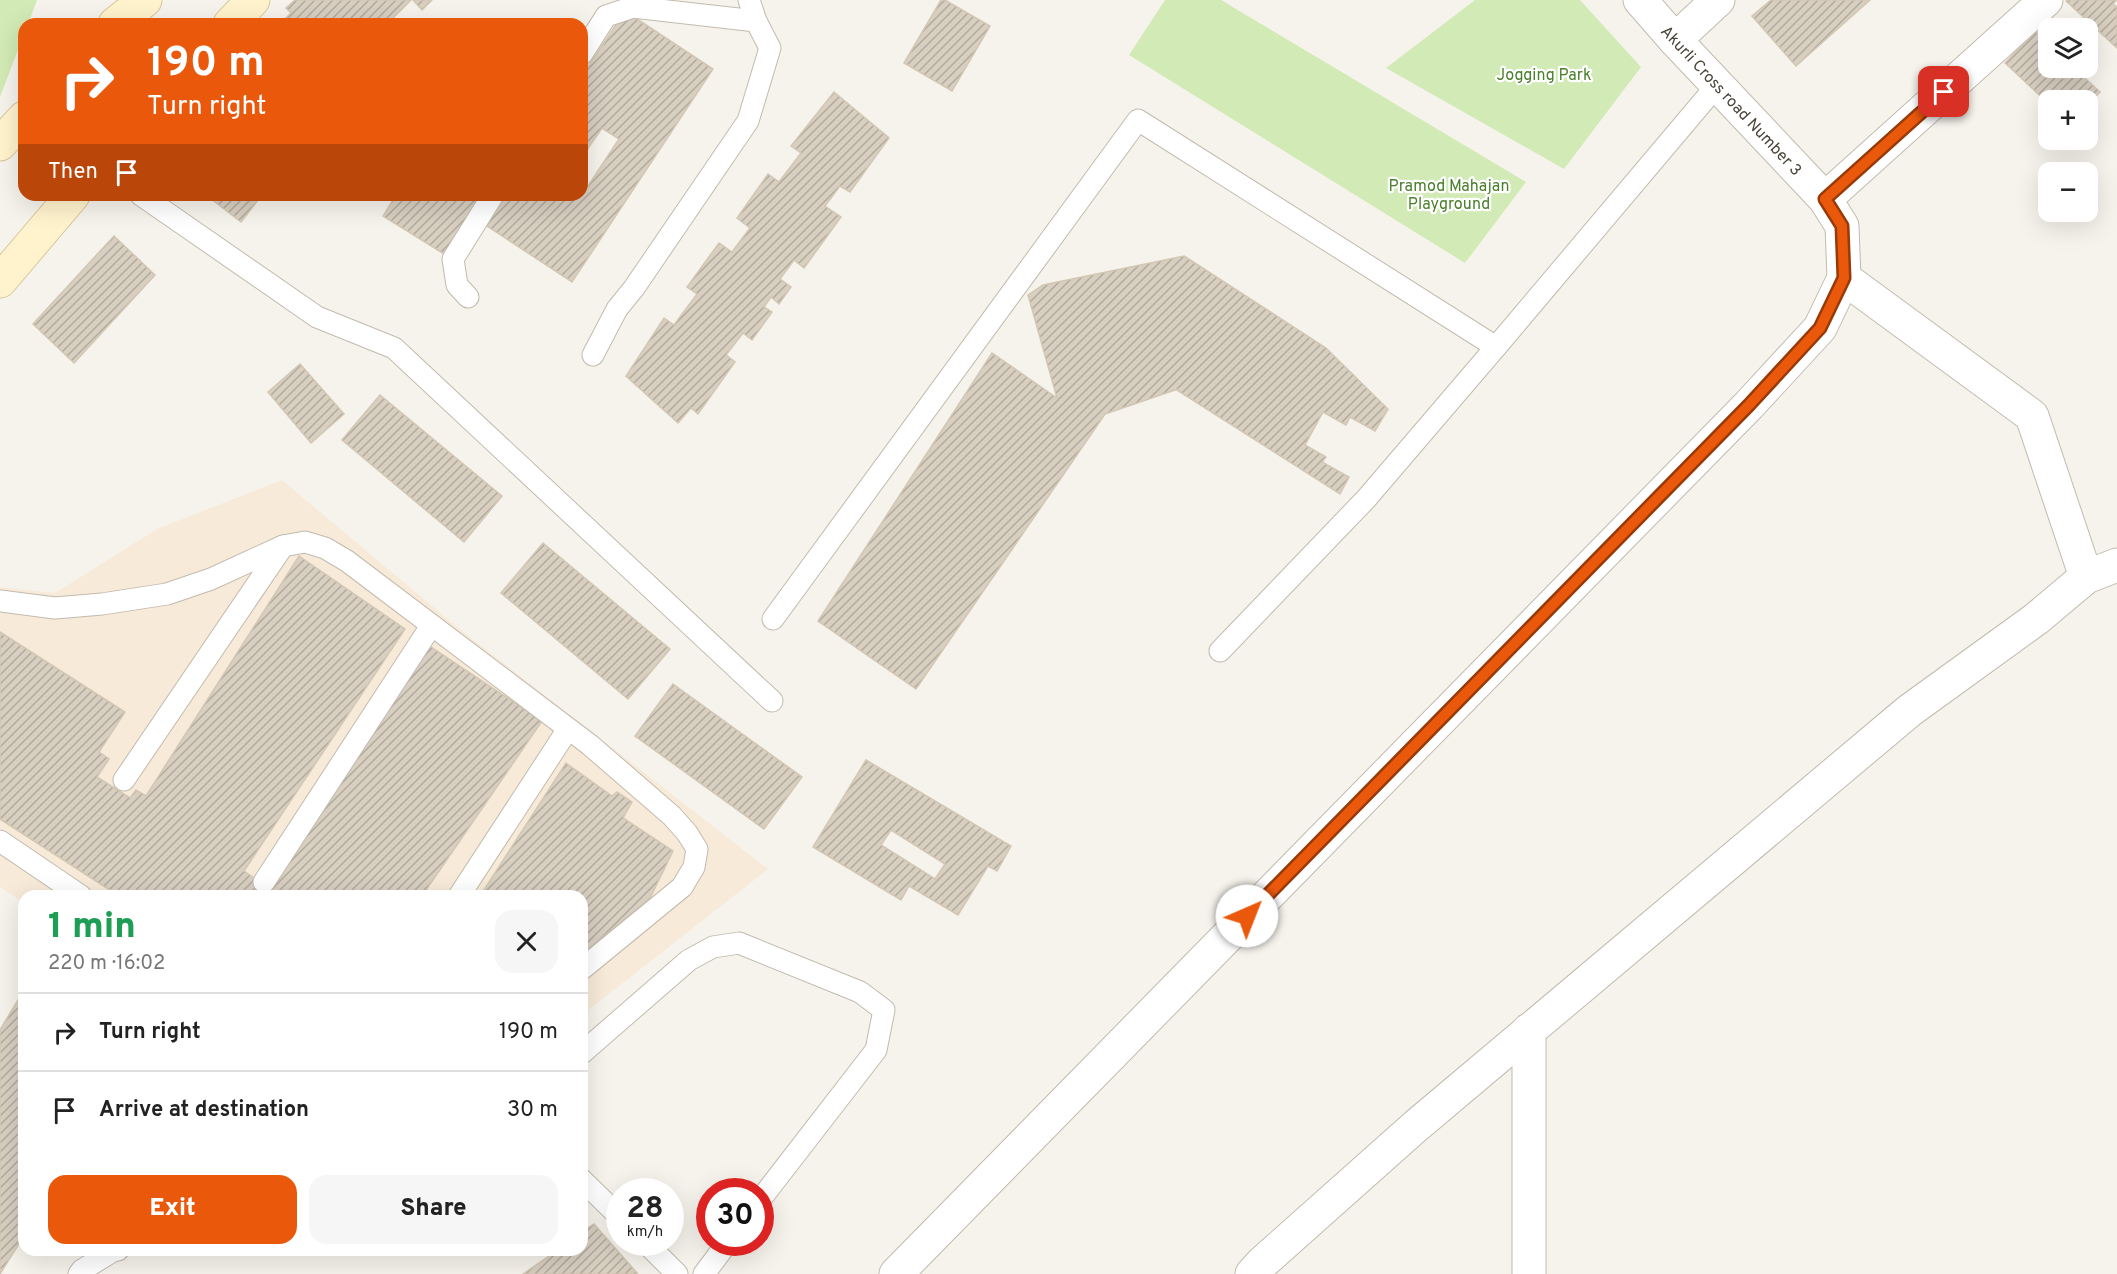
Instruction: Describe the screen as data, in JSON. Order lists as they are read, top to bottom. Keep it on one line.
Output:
{"streets":{"street":["Akurli Cross road Number 3"]},"parks":["Jogging Park","Pramod Mahajan Playground"],"page":{"map_buttons":["+","−"],"turn":["190 m","Turn right"],"then":"Then","heading":["1 min","220 m · 16:02"],"list":[{"name":"Turn right","value":"190 m"},{"name":"Arrive at destination","value":"30 m"}],"buttons":["Exit","Share"],"speed":"28 km/h","limit":"30"}}
